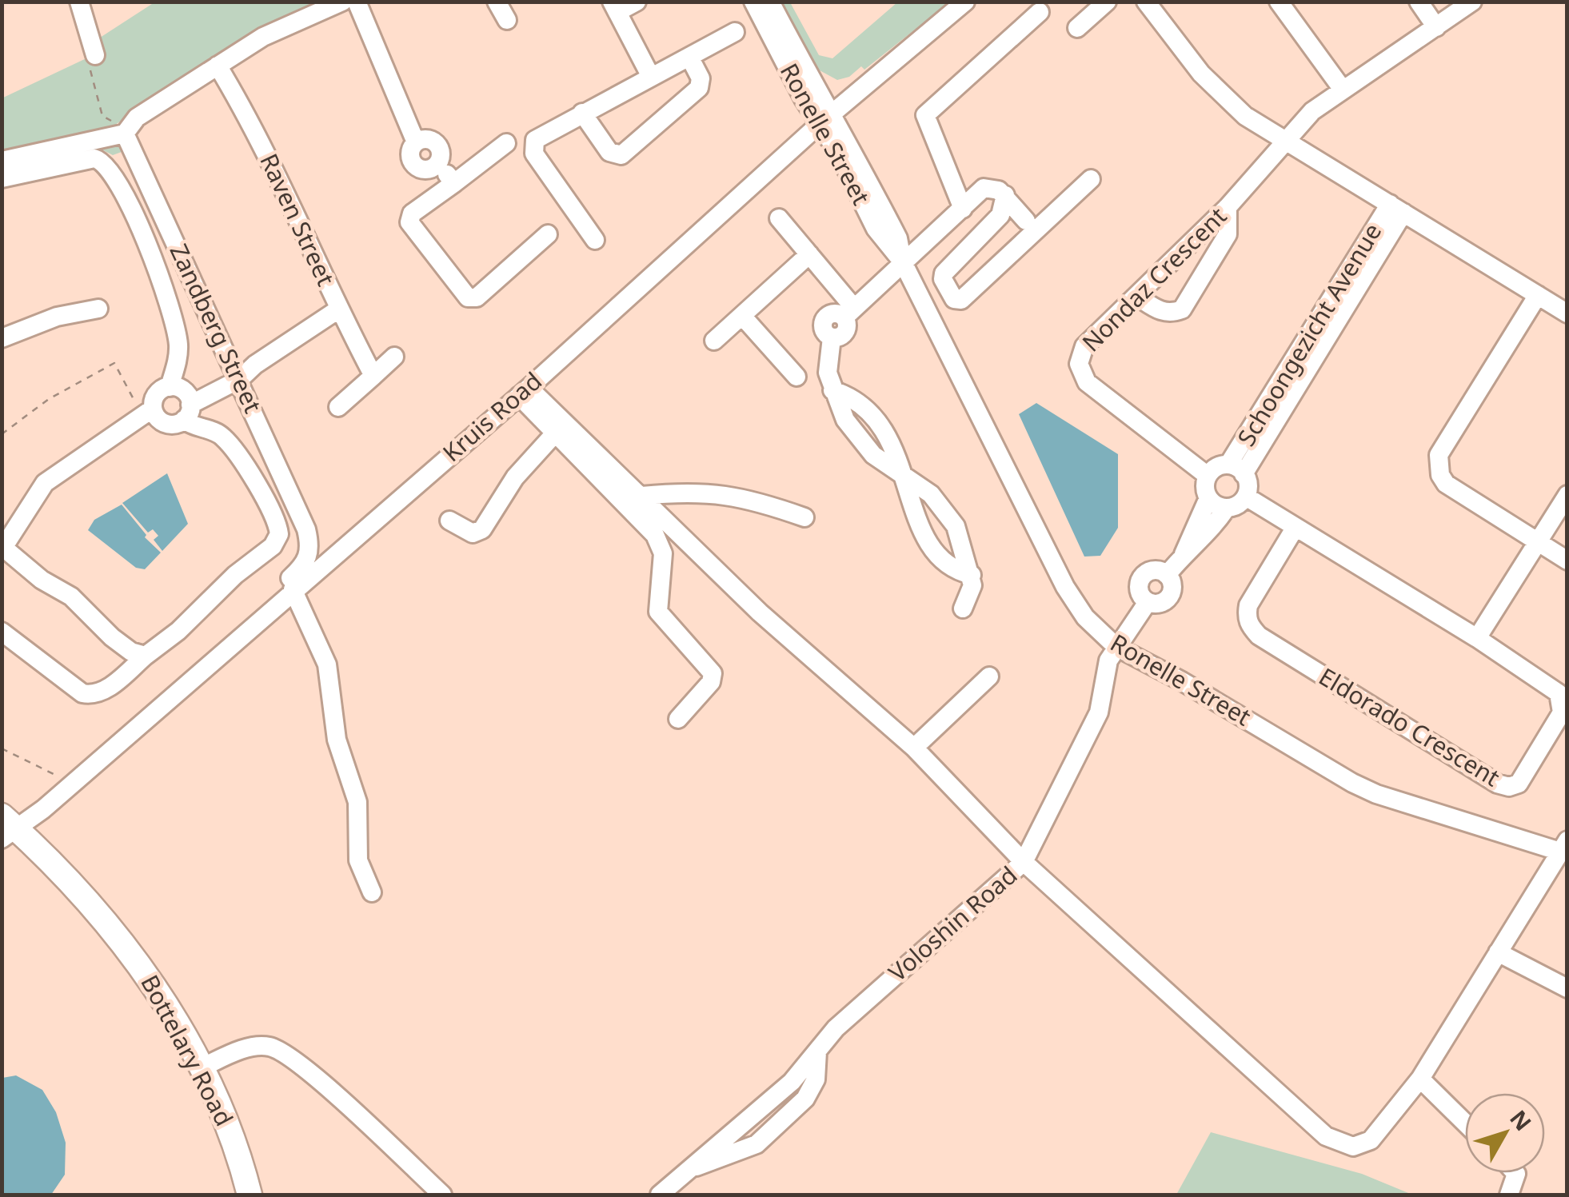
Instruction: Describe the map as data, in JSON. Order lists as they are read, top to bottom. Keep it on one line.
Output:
{"streets":{"main road":["Bottelary Road"],"street":["Ronelle Street","Raven Street","Nondaz Crescent","Zandberg Street","Schoongezicht Avenue","Kruis Road","Eldorado Crescent","Voloshin Road"]},"crossings":[["Ronelle Street","Kruis Road"],["Ronelle Street","Voloshin Road"],["Nondaz Crescent","Schoongezicht Avenue"],["Nondaz Crescent","Eldorado Crescent"],["Schoongezicht Avenue","Eldorado Crescent"],["Kruis Road","Bottelary Road"]],"north":"top right"}
